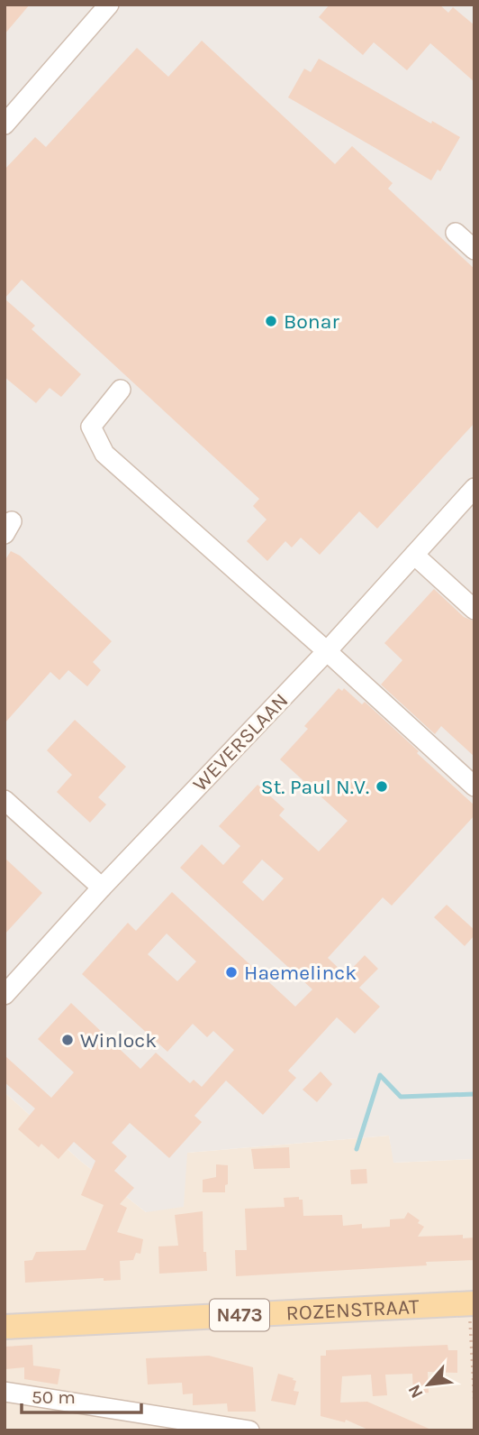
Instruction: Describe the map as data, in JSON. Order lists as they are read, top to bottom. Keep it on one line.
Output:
{"streets":{"main road":["ROZENSTRAAT","N473"],"street":["WEVERSLAAN"]},"places":["Bonar","St. Paul N.V.","Haemelinck","Winlock"],"scale_bar":"50 m","north":"bottom left"}
